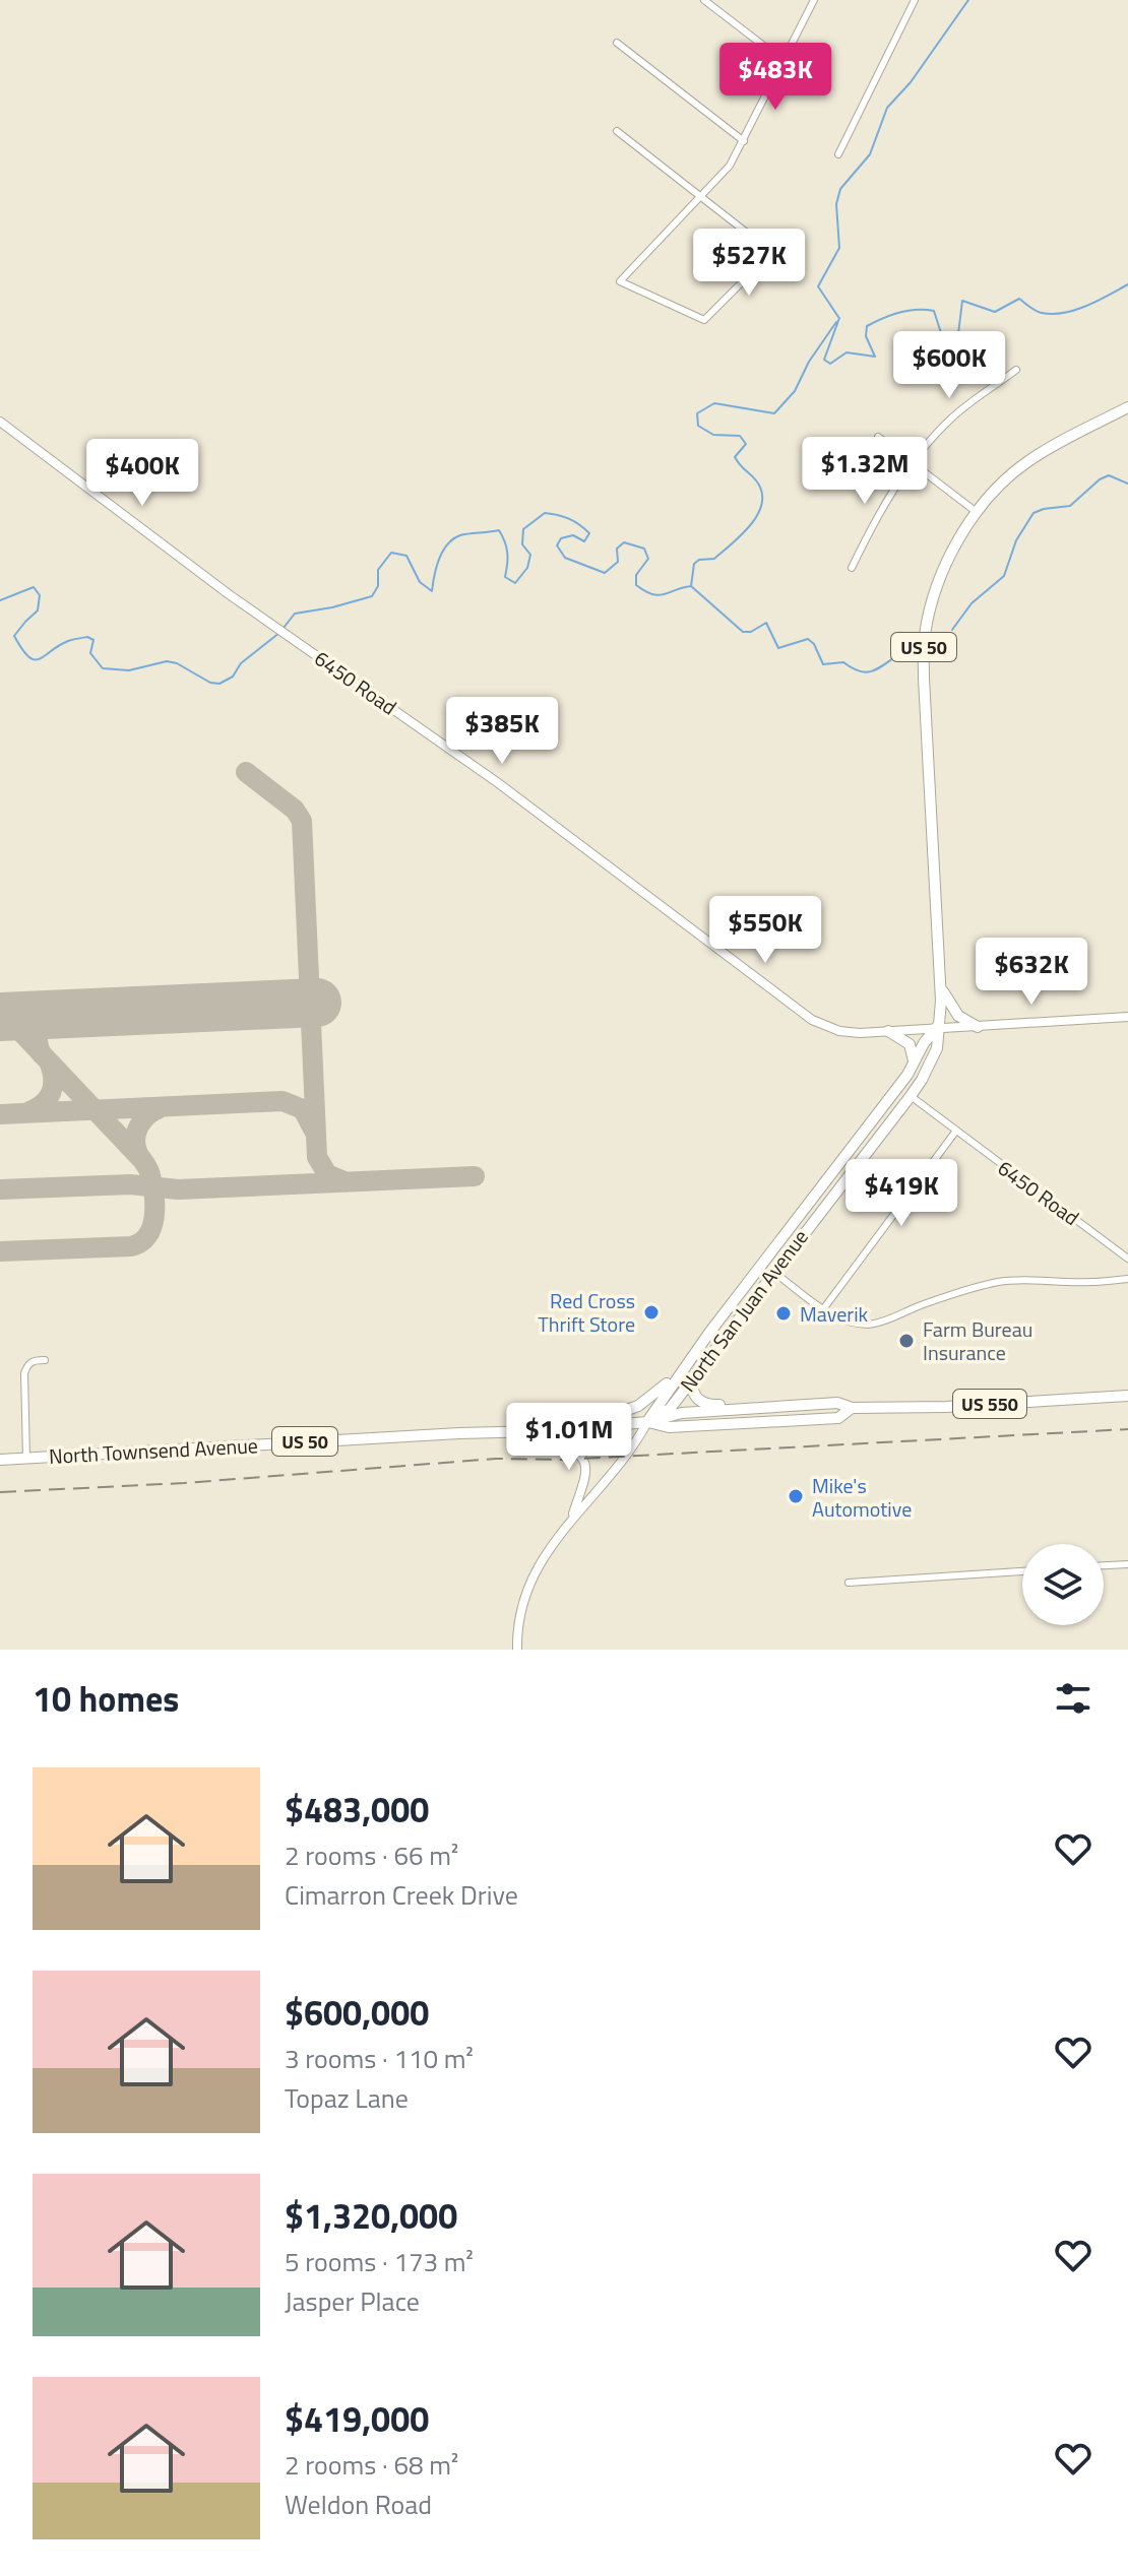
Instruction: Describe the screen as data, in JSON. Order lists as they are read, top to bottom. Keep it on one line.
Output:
{"streets":{"highway":["US 50","North San Juan Avenue","US 550","North Townsend Avenue"],"street":["6450 Road"]},"crossings":[["US 50","North San Juan Avenue"],["US 50","North Townsend Avenue"],["6450 Road","North San Juan Avenue"],["North San Juan Avenue","North Townsend Avenue"]],"places":["Red Cross Thrift Store","Maverik","Farm Bureau Insurance","Mike's Automotive"],"page":{"price":["$483K","$527K","$600K","$1.32M","$400K","$385K","$550K","$632K","$419K","$1.01M"],"heading":"10 homes","list":[{"name":"$483,000","note":"2 rooms · 66 m² · Cimarron Creek Drive"},{"name":"$600,000","note":"3 rooms · 110 m² · Topaz Lane"},{"name":"$1,320,000","note":"5 rooms · 173 m² · Jasper Place"},{"name":"$419,000","note":"2 rooms · 68 m² · Weldon Road"}]}}
